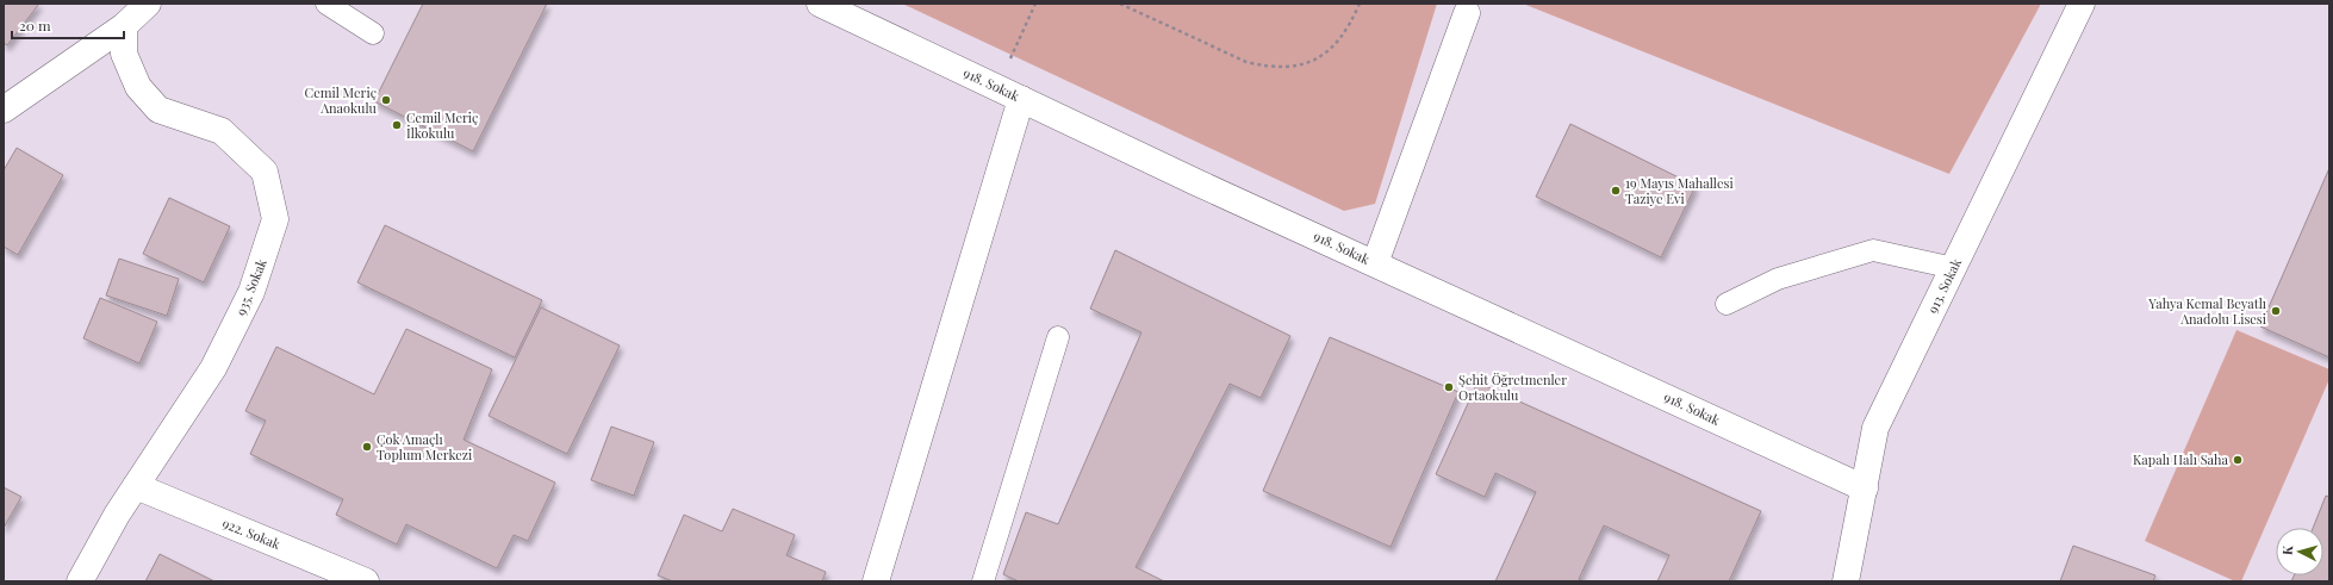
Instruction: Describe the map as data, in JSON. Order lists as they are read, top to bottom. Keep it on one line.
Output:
{"streets":{"street":["918. Sokak","913. Sokak","935. Sokak","922. Sokak"]},"crossings":[["918. Sokak","913. Sokak"],["935. Sokak","922. Sokak"]],"places":["Cemil Meriç Anaokulu","Cemil Meriç İlkokulu","19 Mayıs Mahallesi Taziye Evi","Yahya Kemal Beyatlı Anadolu Lisesi","Şehit Öğretmenler Ortaokulu","Çok Amaçlı Toplum Merkezi","Kapalı Halı Saha"],"scale_bar":"20 m","north":"left"}
